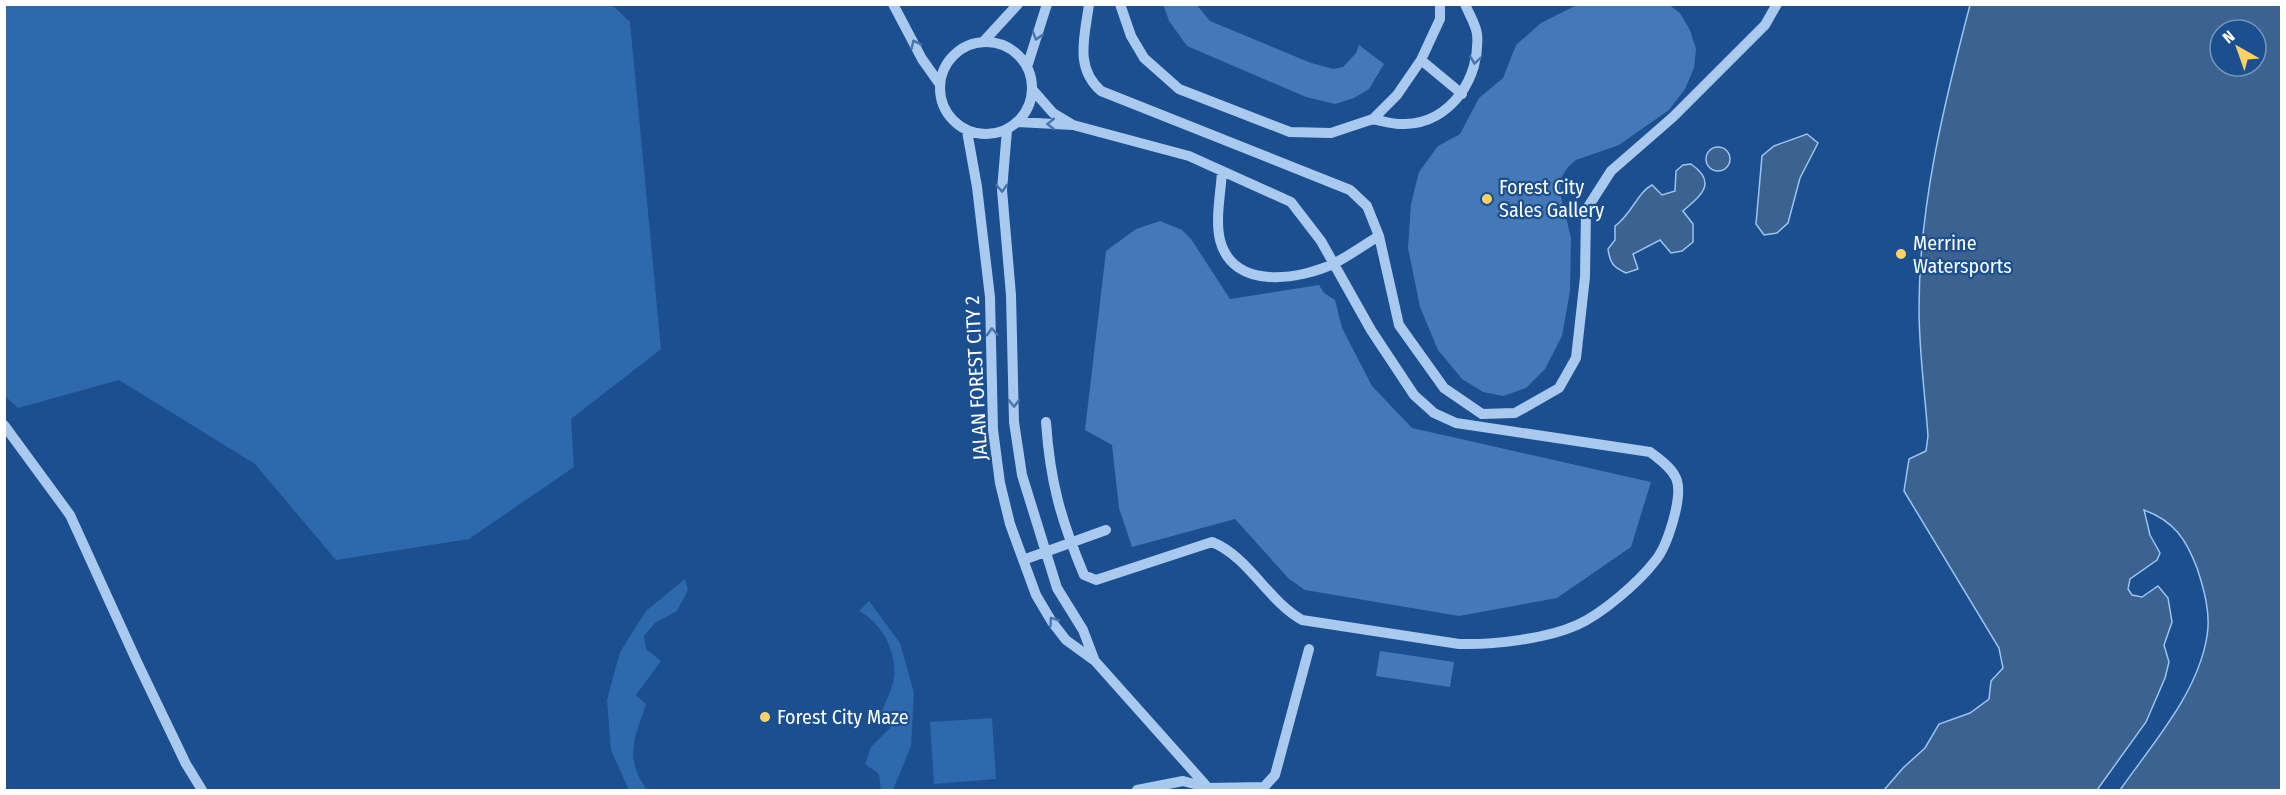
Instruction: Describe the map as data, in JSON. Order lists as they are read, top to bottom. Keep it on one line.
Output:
{"streets":{"street":["JALAN FOREST CITY 2"]},"places":["Forest City Sales Gallery","Merrine Watersports","Forest City Maze"],"north":"top left"}
